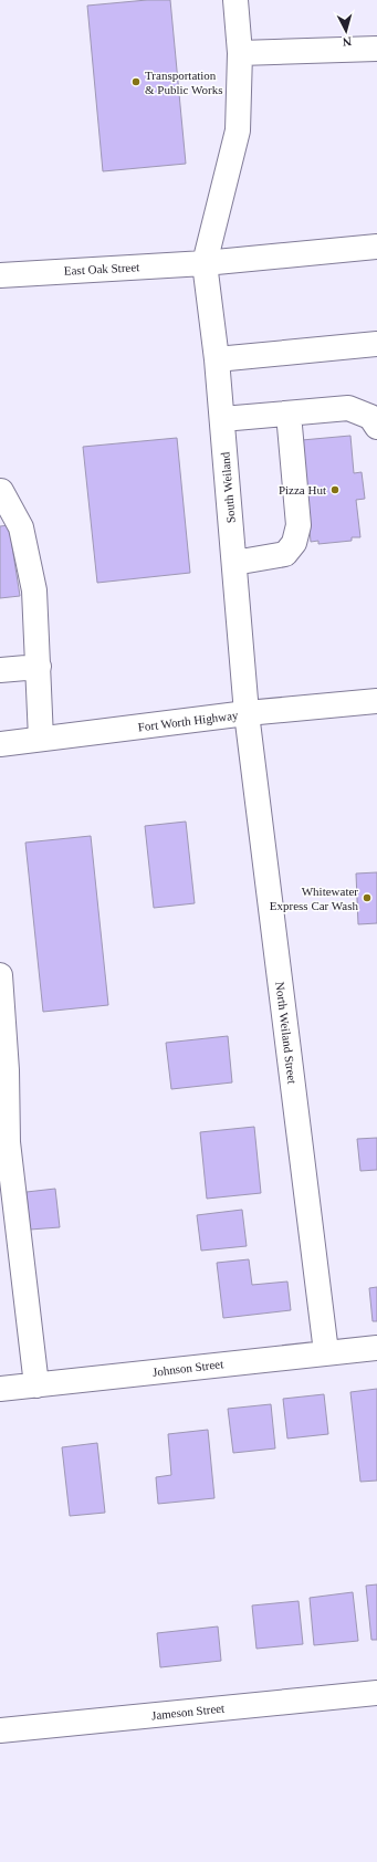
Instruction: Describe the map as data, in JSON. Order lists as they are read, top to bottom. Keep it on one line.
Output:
{"streets":{"street":["East Oak Street","South Weiland","Fort Worth Highway","North Weiland Street","Johnson Street","Jameson Street"]},"crossings":[["East Oak Street","South Weiland"],["South Weiland","Fort Worth Highway"],["South Weiland","North Weiland Street"],["Fort Worth Highway","North Weiland Street"],["North Weiland Street","Johnson Street"]],"places":["Transportation & Public Works","Pizza Hut","Whitewater Express Car Wash"],"north":"bottom"}
